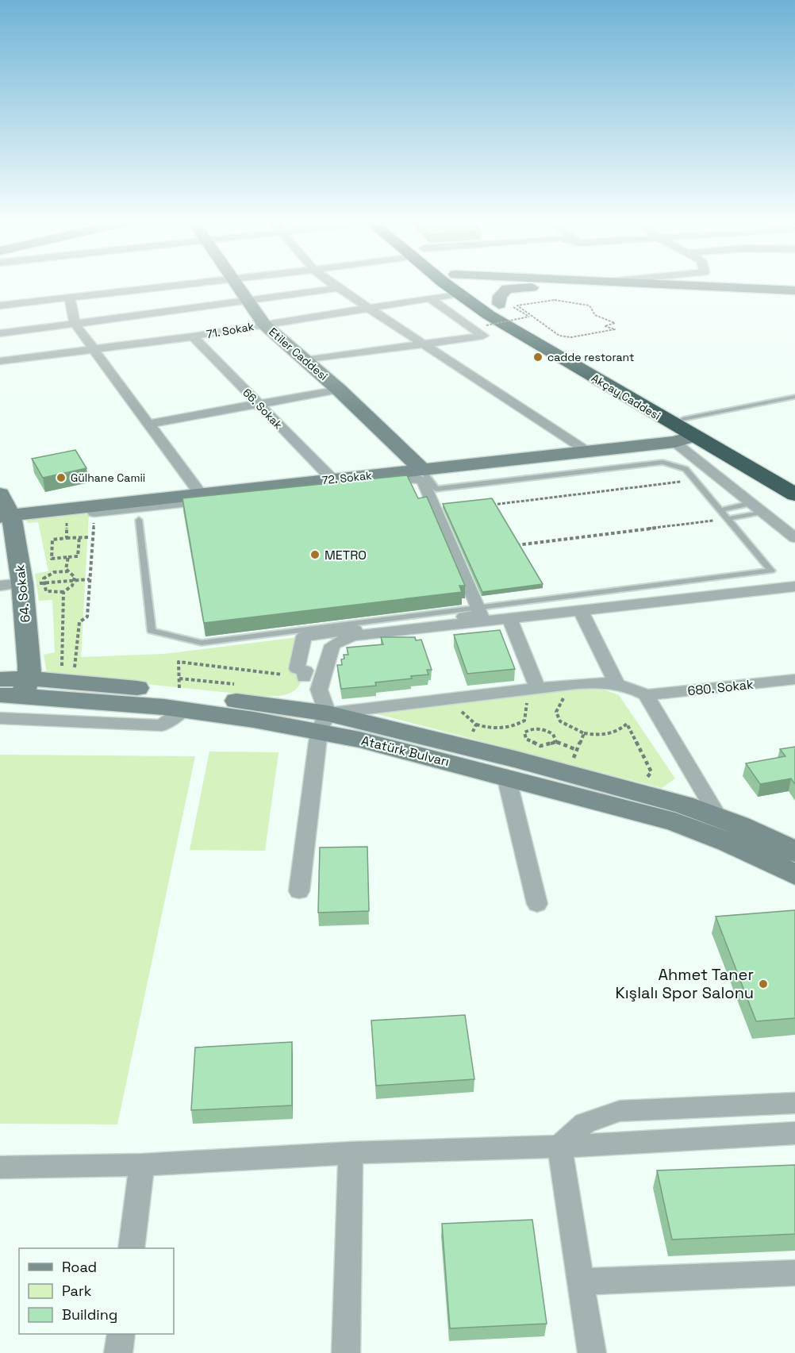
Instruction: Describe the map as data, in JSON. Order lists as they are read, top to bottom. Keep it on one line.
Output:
{"streets":{"highway":["Akçay Caddesi"],"street":["71. Sokak","Etiler Caddesi","66. Sokak","72. Sokak","64. Sokak","680. Sokak","Atatürk Bulvarı"]},"crossings":[["71. Sokak","Etiler Caddesi"],["71. Sokak","Akçay Caddesi"],["71. Sokak","66. Sokak"],["Etiler Caddesi","72. Sokak"],["Akçay Caddesi","72. Sokak"],["66. Sokak","72. Sokak"],["72. Sokak","64. Sokak"],["64. Sokak","Atatürk Bulvarı"]],"places":["cadde restorant","Gülhane Camii","METRO","Ahmet Taner Kışlalı Spor Salonu"],"legend":["Road","Park","Building"]}
